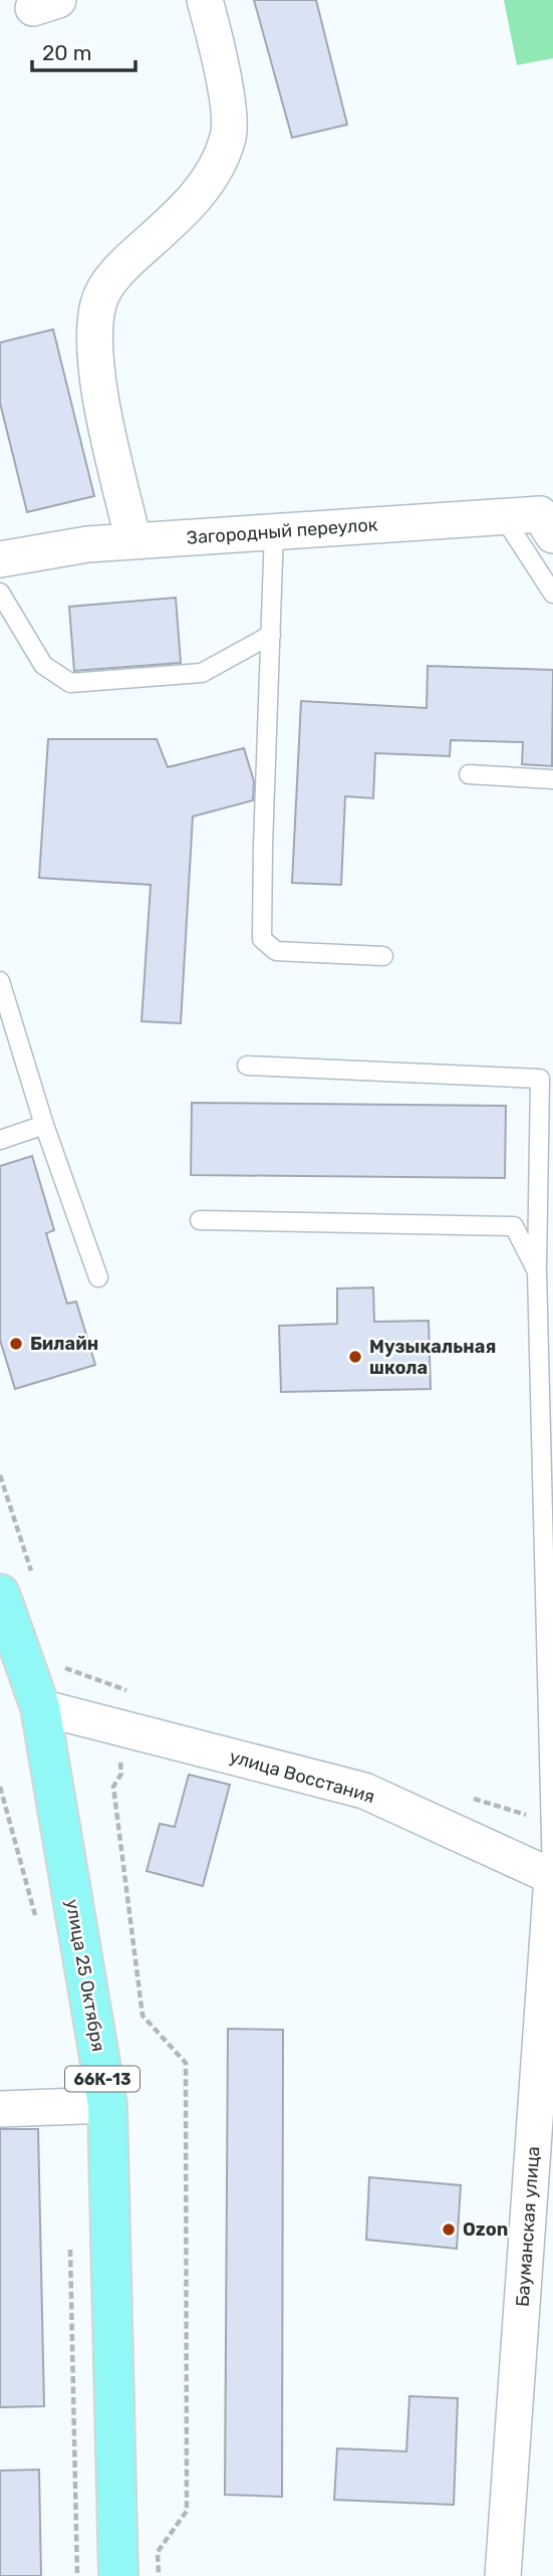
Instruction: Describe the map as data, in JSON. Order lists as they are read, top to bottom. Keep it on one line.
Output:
{"streets":{"main road":["улица 25 Октября","66К-13"],"street":["Загородный переулок","улица Восстания","Бауманская улица"]},"crossings":[["улица Восстания","улица 25 Октября"],["улица Восстания","Бауманская улица"]],"places":["Билайн","Музыкальная школа","Ozon"],"scale_bar":"20 m"}
